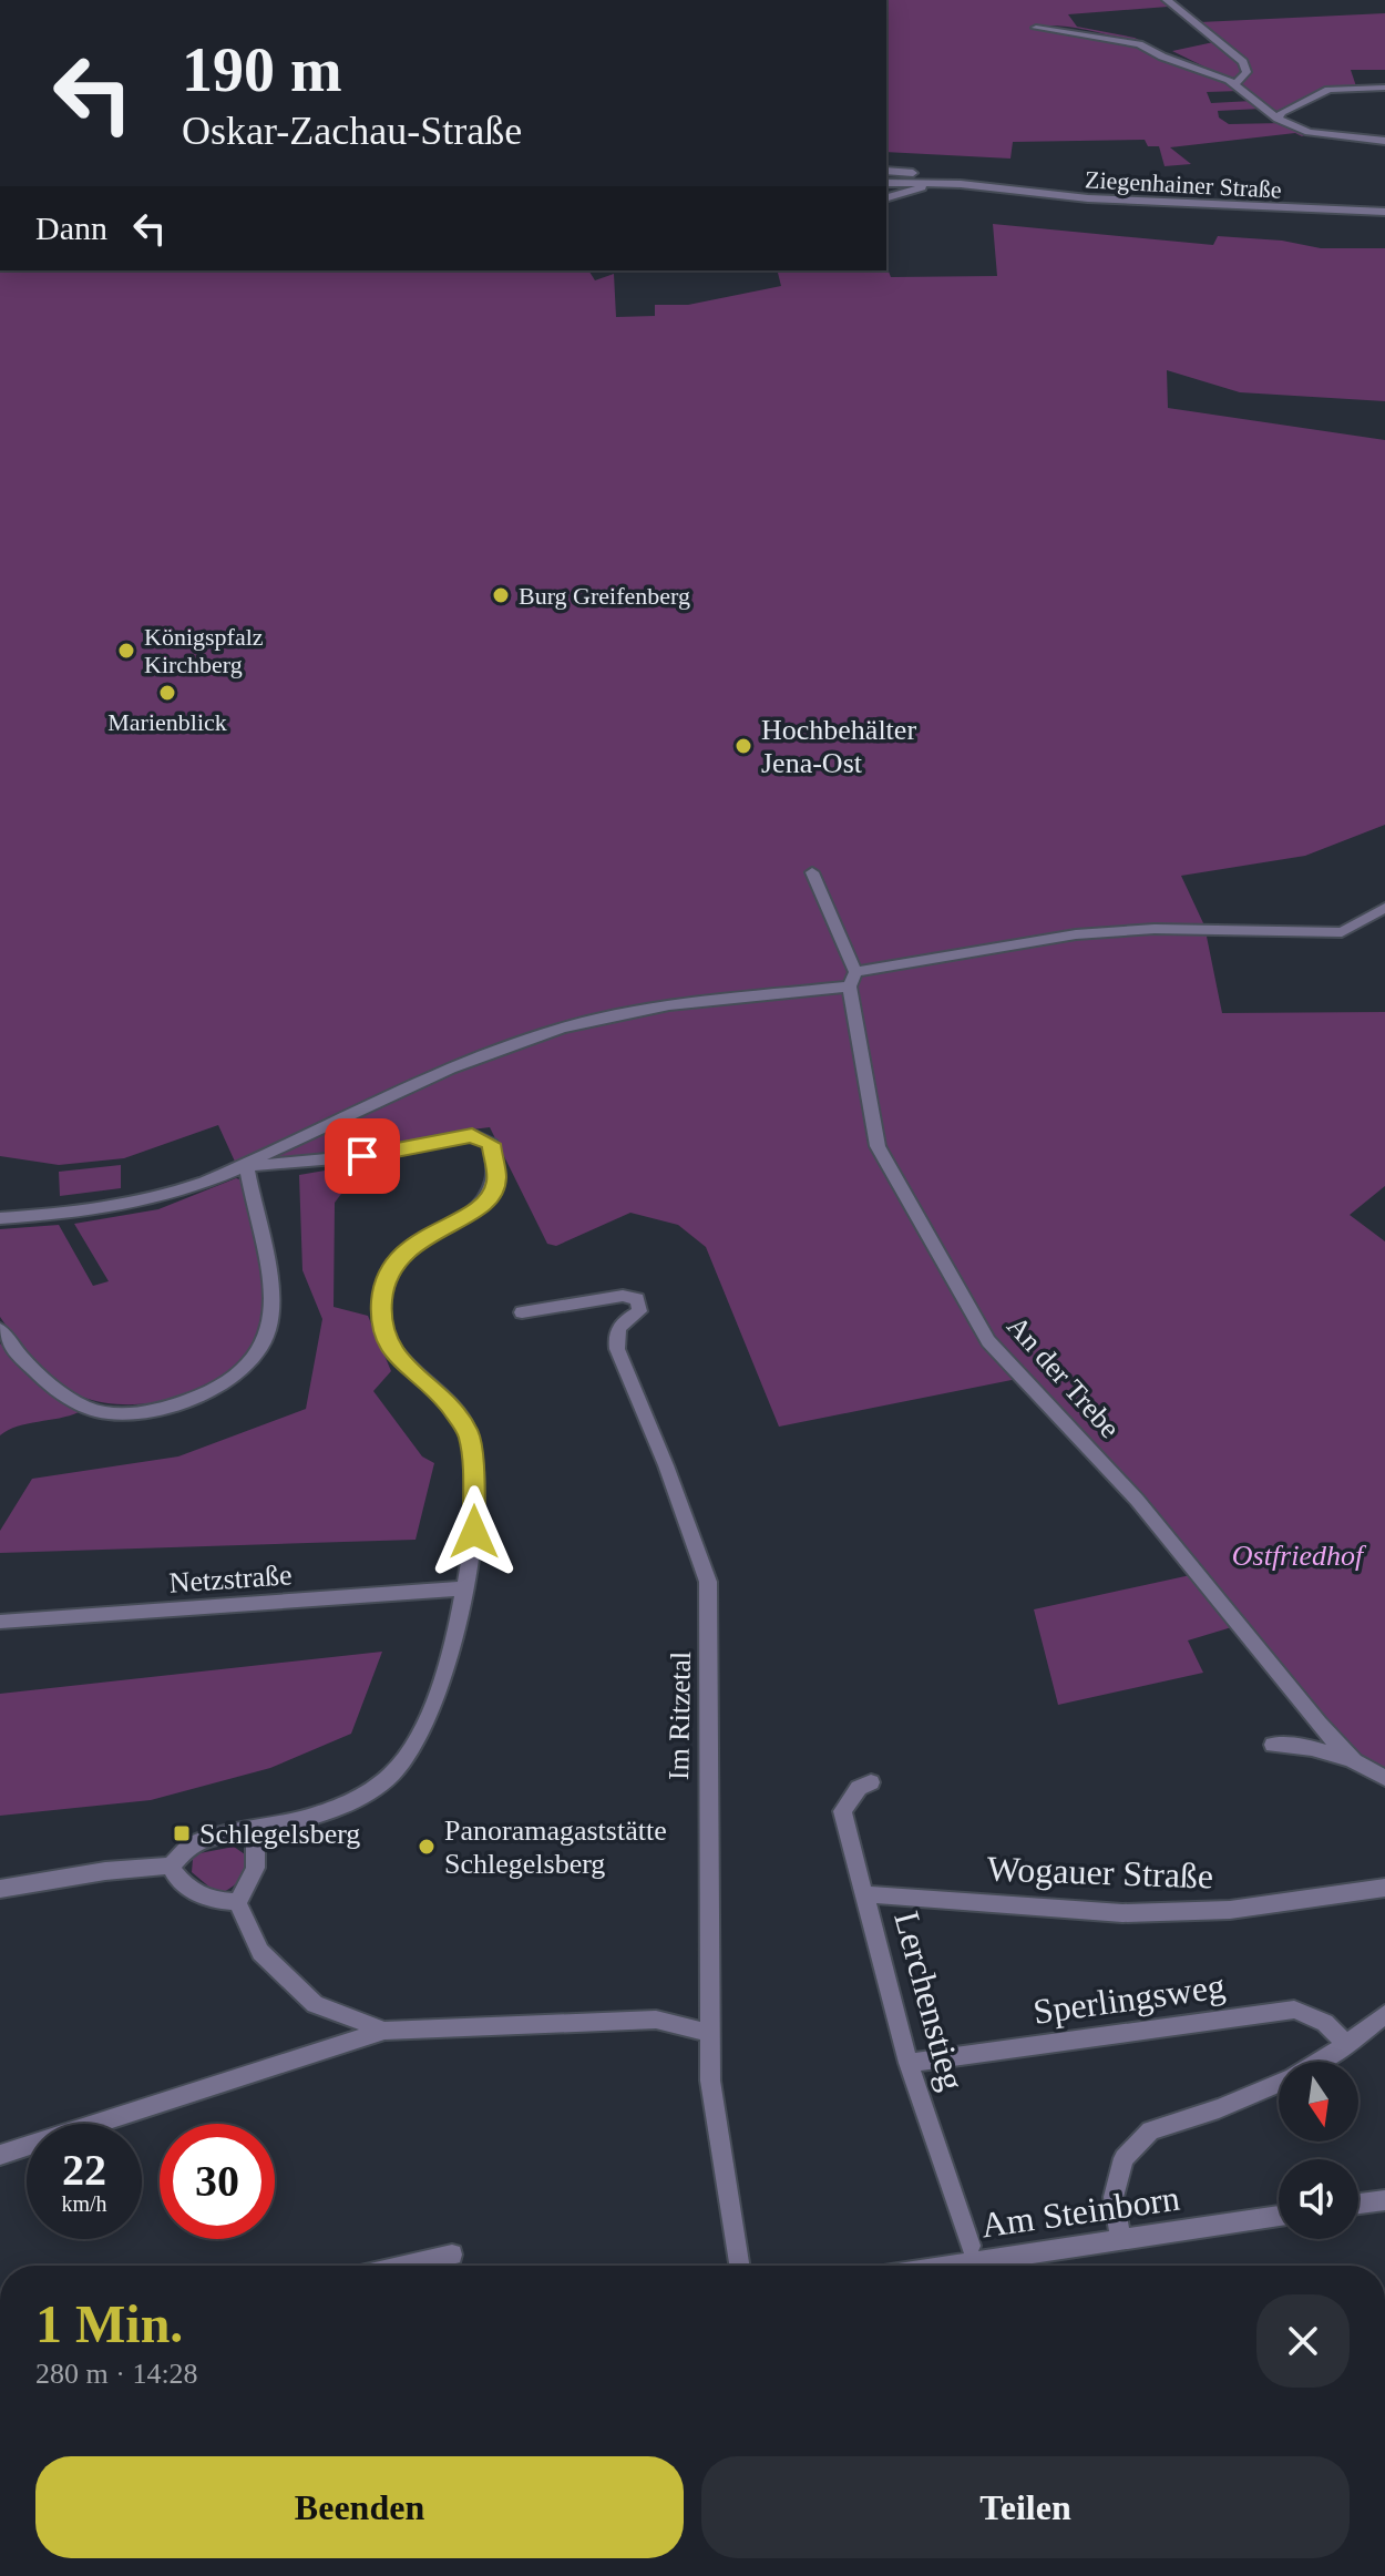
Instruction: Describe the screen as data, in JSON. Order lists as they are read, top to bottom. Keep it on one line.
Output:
{"streets":{"street":["Ziegenhainer Straße","An der Trebe","Netzstraße","Im Ritzetal","Wogauer Straße","Sperlingsweg","Lerchenstieg","Am Steinborn"]},"crossings":[["Wogauer Straße","Lerchenstieg"],["Sperlingsweg","Lerchenstieg"]],"parks":["Ostfriedhof"],"places":{"other":["Burg Greifenberg","Königspfalz Kirchberg","Marienblick","Hochbehälter Jena-Ost","Panoramagaststätte Schlegelsberg"],"transit":["Schlegelsberg"]},"north":"bottom","page":{"turn":["190 m","Oskar-Zachau-Straße"],"then":"Dann","speed":"22 km/h","limit":"30","heading":["1 Min.","280 m · 14:28"],"buttons":["Beenden","Teilen"]}}
